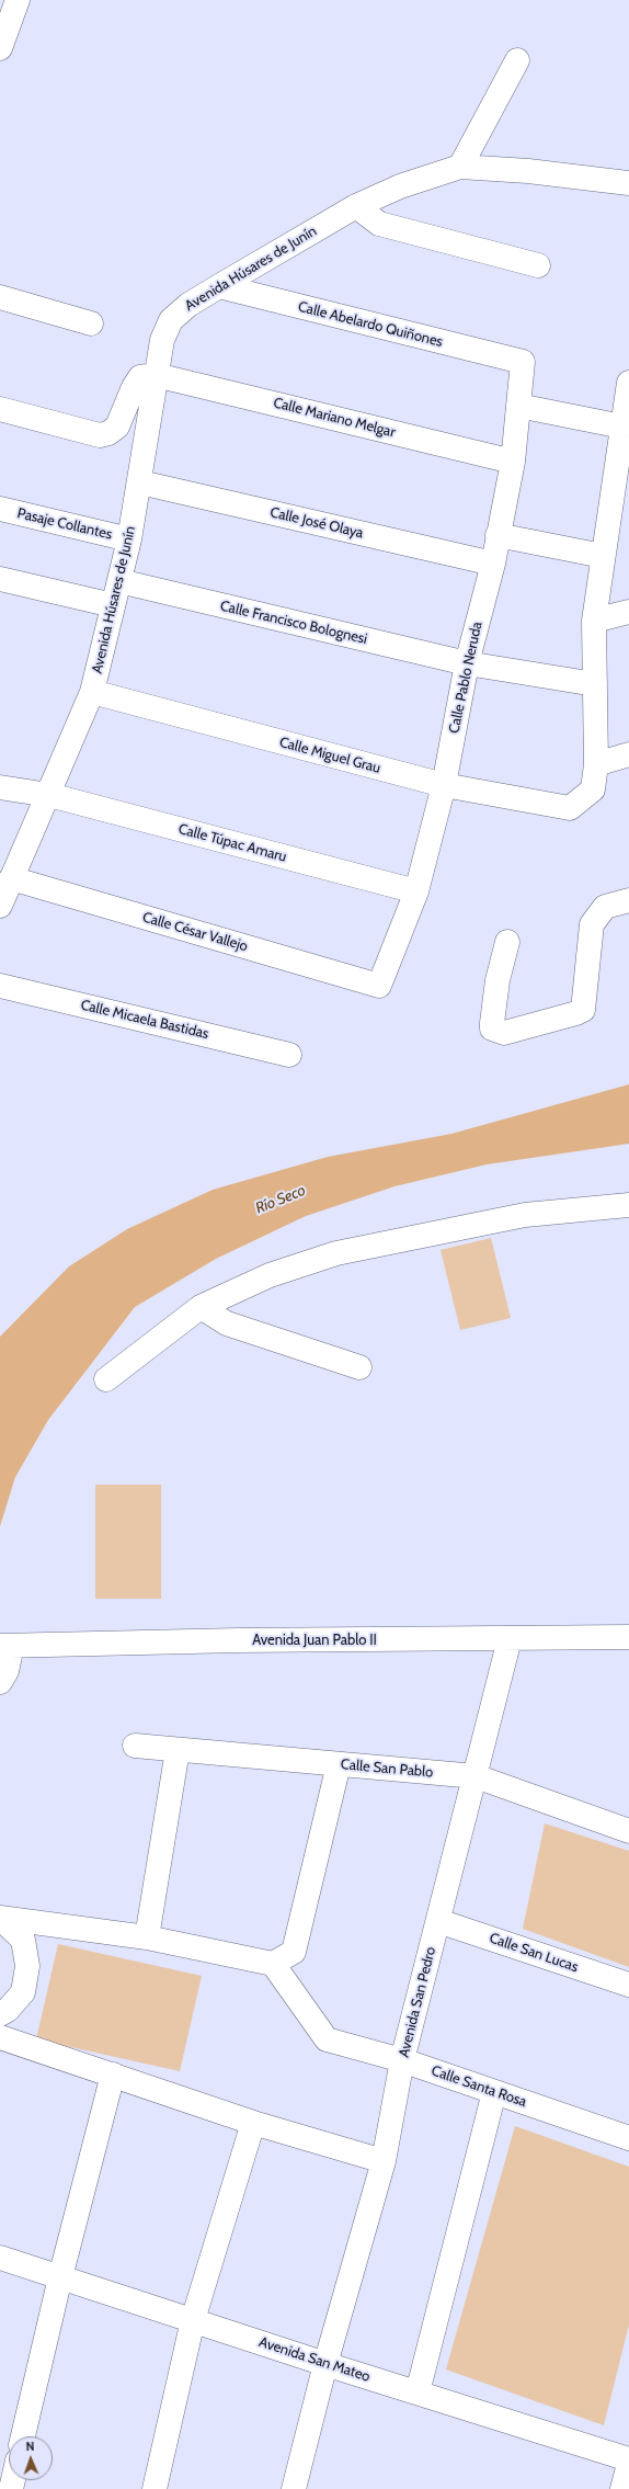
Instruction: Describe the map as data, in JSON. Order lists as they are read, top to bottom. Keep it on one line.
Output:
{"streets":{"street":["Avenida Húsares de Junín","Calle Abelardo Quiñones","Calle Mariano Melgar","Calle José Olaya","Pasaje Collantes","Calle Francisco Bolognesi","Calle Pablo Neruda","Calle Miguel Grau","Calle Túpac Amaru","Calle César Vallejo","Calle Micaela Bastidas","Avenida Juan Pablo II","Calle San Pablo","Calle San Lucas","Avenida San Pedro","Calle Santa Rosa","Avenida San Mateo"]},"crossings":[["Avenida Húsares de Junín","Calle Abelardo Quiñones"],["Avenida Húsares de Junín","Calle Mariano Melgar"],["Avenida Húsares de Junín","Calle José Olaya"],["Avenida Húsares de Junín","Pasaje Collantes"],["Avenida Húsares de Junín","Calle Francisco Bolognesi"],["Avenida Húsares de Junín","Calle Miguel Grau"],["Avenida Húsares de Junín","Calle Túpac Amaru"],["Avenida Húsares de Junín","Calle César Vallejo"],["Calle Abelardo Quiñones","Calle Pablo Neruda"],["Calle Mariano Melgar","Calle Pablo Neruda"],["Calle José Olaya","Calle Pablo Neruda"],["Calle Francisco Bolognesi","Calle Pablo Neruda"],["Calle Pablo Neruda","Calle Miguel Grau"],["Calle Pablo Neruda","Calle Túpac Amaru"],["Calle Pablo Neruda","Calle César Vallejo"],["Avenida Juan Pablo II","Avenida San Pedro"],["Calle San Pablo","Avenida San Pedro"],["Calle San Lucas","Avenida San Pedro"],["Avenida San Pedro","Calle Santa Rosa"],["Avenida San Pedro","Avenida San Mateo"]],"water":["Río Seco"],"north":"top"}
